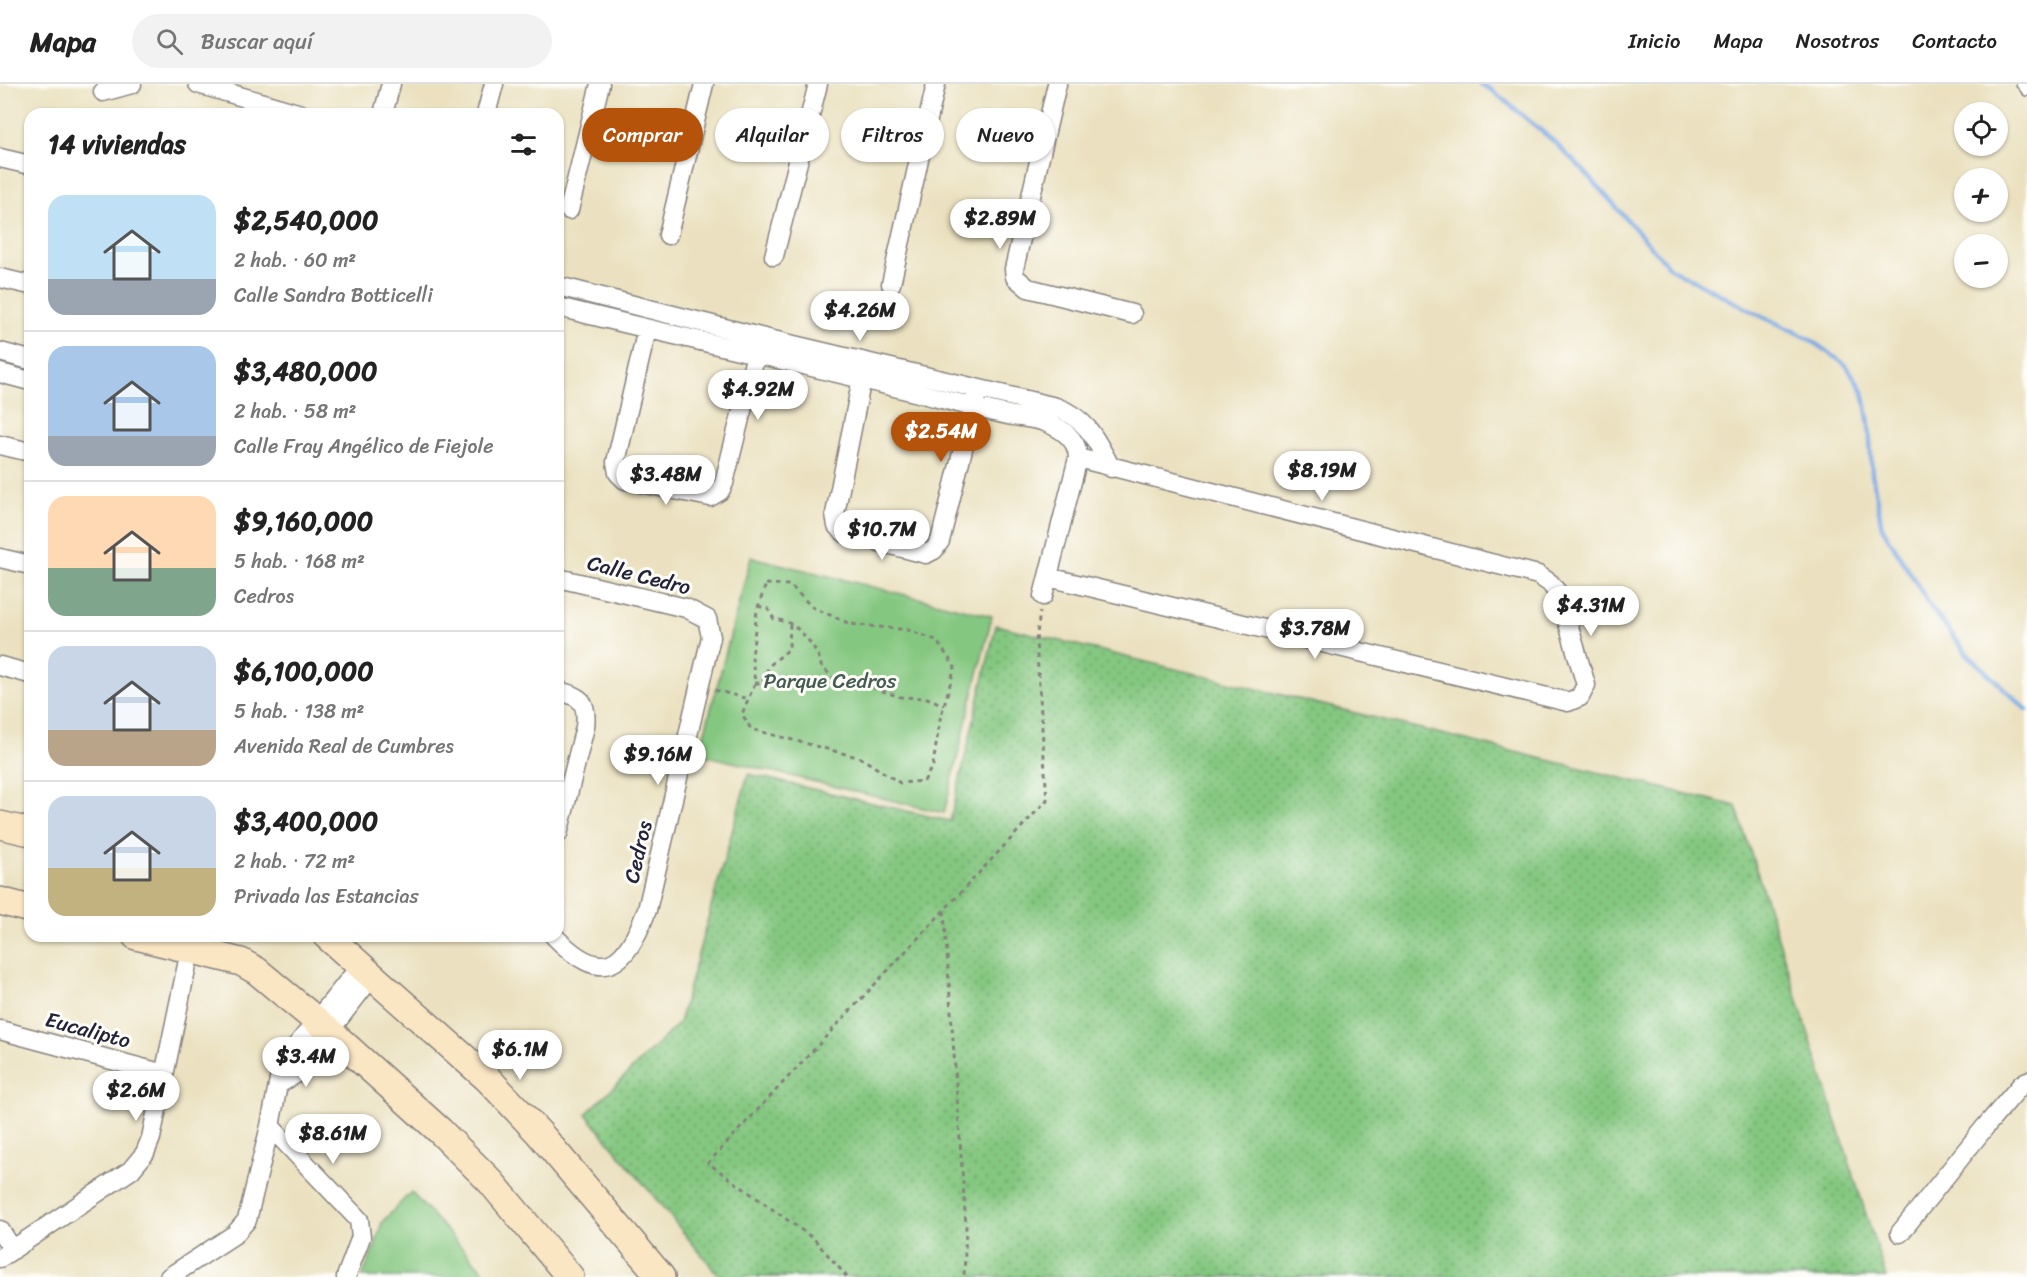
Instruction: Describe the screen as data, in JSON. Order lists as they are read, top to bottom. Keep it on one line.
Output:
{"streets":{"street":["Calle Cedro","Cedros","Eucalipto"]},"crossings":[["Calle Cedro","Cedros"]],"parks":["Parque Cedros"],"page":{"header":"Mapa","search":"Buscar aquí","nav":["Inicio","Mapa","Nosotros","Contacto"],"map_buttons":["+","−"],"chip":["Comprar","Alquilar","Filtros","Nuevo"],"heading":"14 viviendas","list":[{"name":"$2,540,000","note":"2 hab. · 60 m² · Calle Sandra Botticelli"},{"name":"$3,480,000","note":"2 hab. · 58 m² · Calle Fray Angélico de Fiejole"},{"name":"$9,160,000","note":"5 hab. · 168 m² · Cedros"},{"name":"$6,100,000","note":"5 hab. · 138 m² · Avenida Real de Cumbres"},{"name":"$3,400,000","note":"2 hab. · 72 m² · Privada las Estancias"}],"price":["$2.89M","$4.26M","$4.92M","$2.54M","$8.19M","$3.48M","$10.7M","$4.31M","$3.78M","$9.16M","$6.1M","$3.4M","$2.6M","$8.61M"]}}
